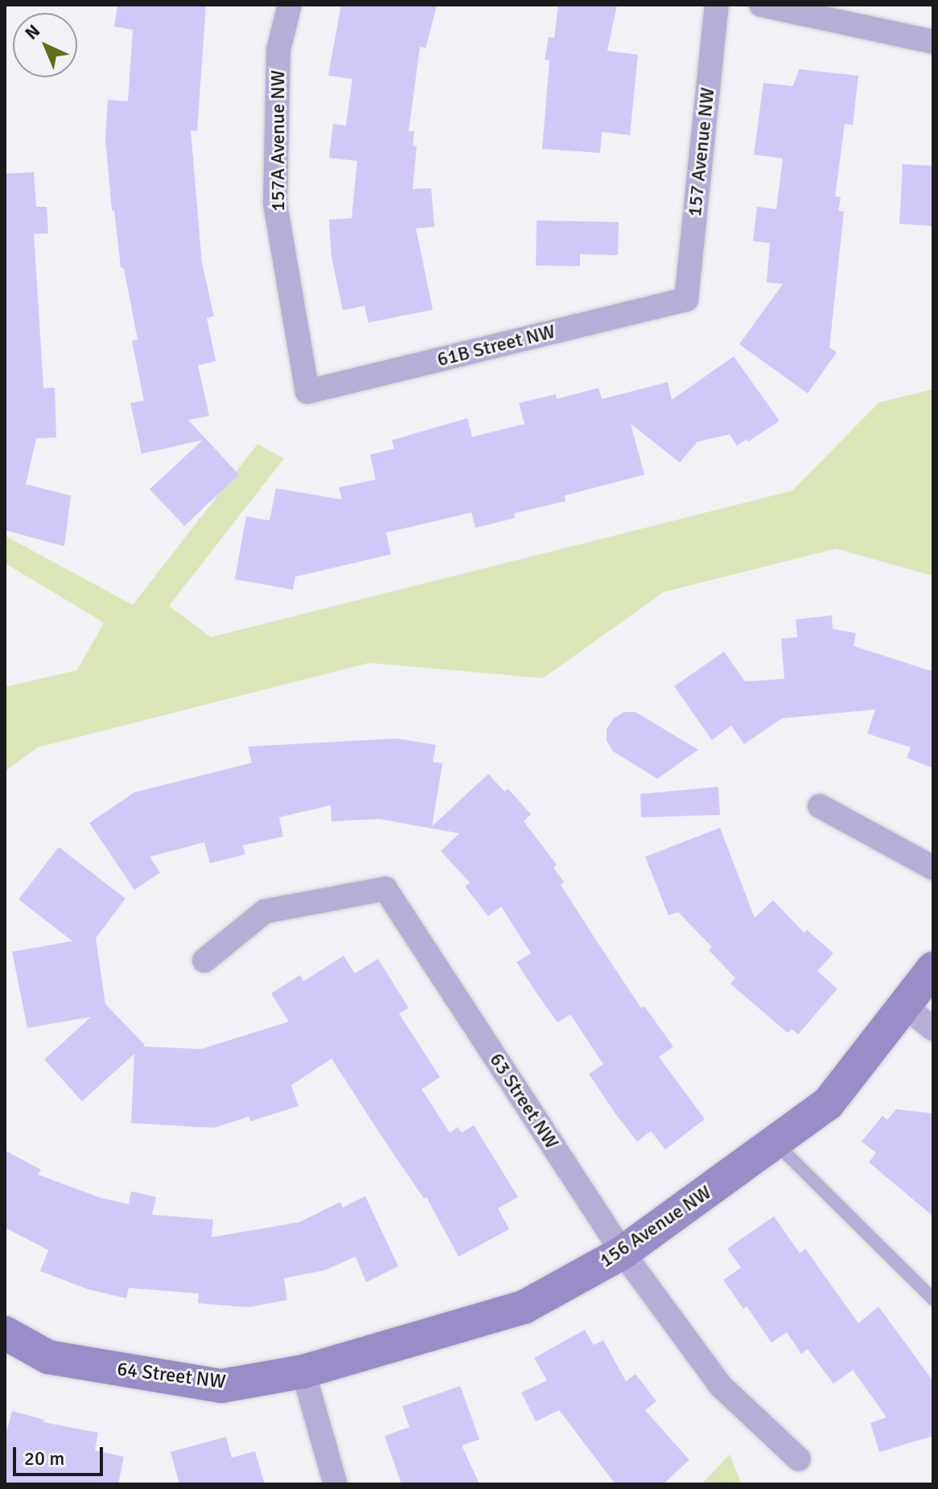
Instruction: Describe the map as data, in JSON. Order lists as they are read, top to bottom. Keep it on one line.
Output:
{"streets":{"street":["157A Avenue NW","157 Avenue NW","61B Street NW","63 Street NW","156 Avenue NW","64 Street NW"]},"crossings":[["157A Avenue NW","61B Street NW"],["157 Avenue NW","61B Street NW"],["63 Street NW","156 Avenue NW"],["156 Avenue NW","64 Street NW"]],"scale_bar":"20 m","north":"top left"}
